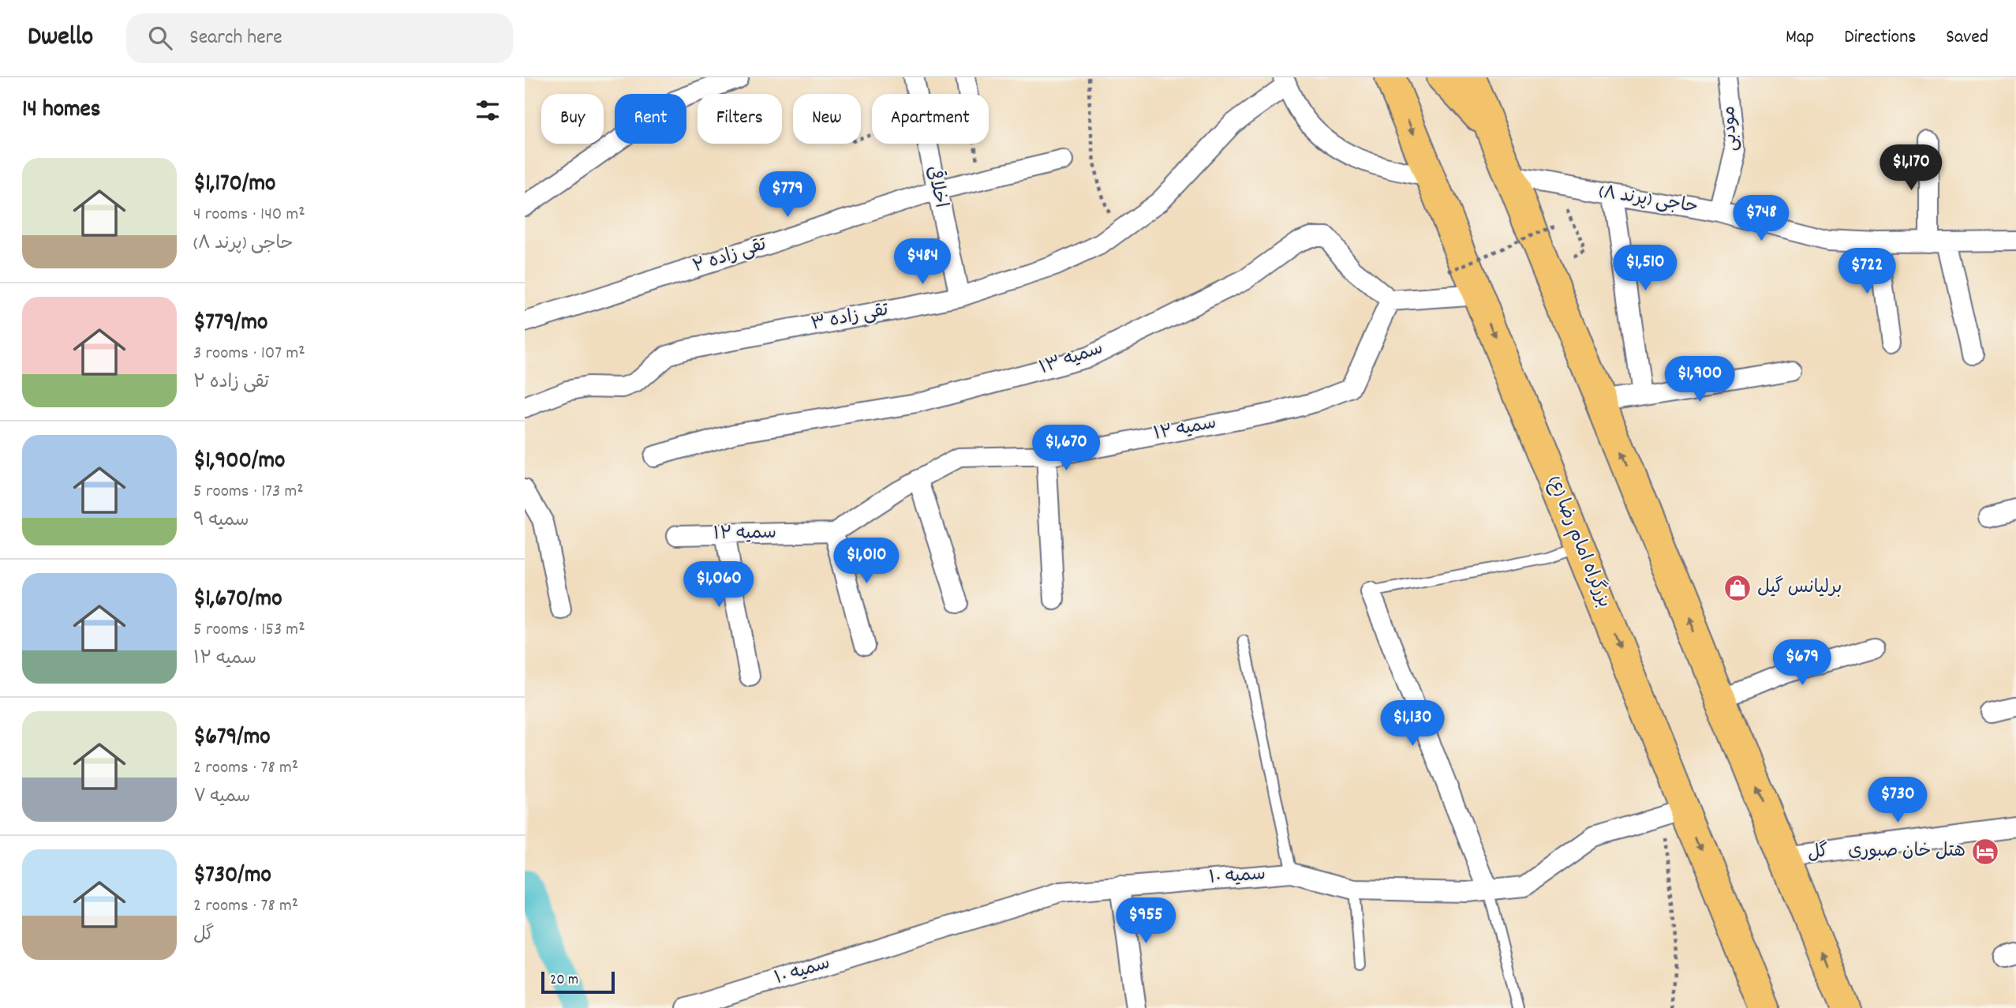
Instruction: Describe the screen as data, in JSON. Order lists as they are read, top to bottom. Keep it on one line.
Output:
{"streets":{"highway":["بزرگراه امام رضا (ع)"],"street":["مودبی","اخلاقی","حاجی (پرند ۸)","تقی زاده ۲","تقی زاده ۳","سمیه ۱۳","سمیه ۱۲","گل","سمیه ۱۰"]},"crossings":[["مودبی","حاجی (پرند ۸)"],["اخلاقی","تقی زاده ۲"],["اخلاقی","تقی زاده ۳"],["سمیه ۱۳","سمیه ۱۲"],["بزرگراه امام رضا (ع)","سمیه ۱۰"]],"places":{"shop":["برلیانس گیل"],"hotel":["هتل خان صبوری"]},"scale_bar":"20 m","page":{"header":"Dwello","search":"Search here","nav":["Map","Directions","Saved"],"heading":"14 homes","chip":["Buy","Rent","Filters","New","Apartment"],"list":[{"name":"$1,170/mo","note":"4 rooms · 140 m² · حاجی (پرند ۸)"},{"name":"$779/mo","note":"3 rooms · 107 m² · تقی زاده ۲"},{"name":"$1,900/mo","note":"5 rooms · 173 m² · سمیه ۹"},{"name":"$1,670/mo","note":"5 rooms · 153 m² · سمیه ۱۲"},{"name":"$679/mo","note":"2 rooms · 78 m² · سمیه ۷"},{"name":"$730/mo","note":"2 rooms · 78 m² · گل"}],"price":["$1,170","$779","$748","$484","$1,510","$722","$1,900","$1,670","$1,010","$1,060","$679","$1,130","$730","$955"],"scale":"20 m"}}
